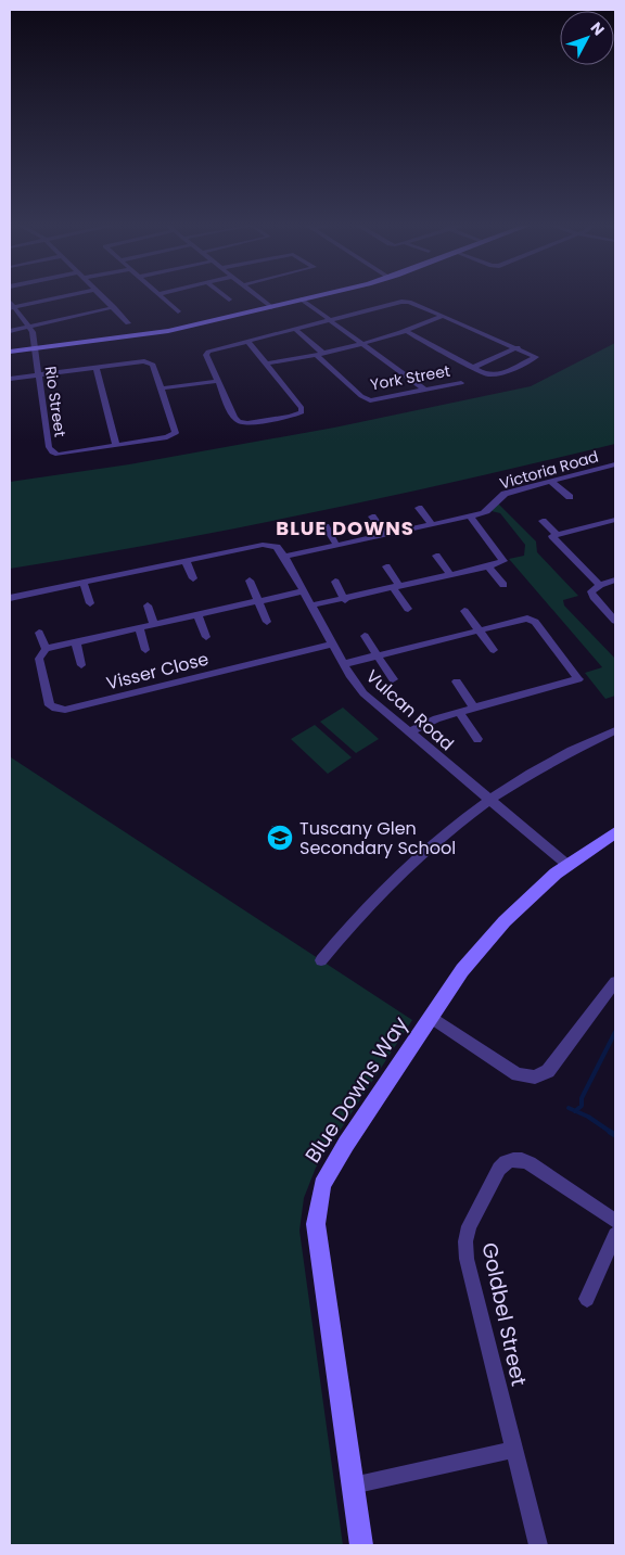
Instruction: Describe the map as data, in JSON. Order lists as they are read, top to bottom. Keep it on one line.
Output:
{"streets":{"street":["York Street","Rio Street","Victoria Road","Visser Close","Vulcan Road","Blue Downs Way","Goldbel Street"]},"crossings":[["Victoria Road","Vulcan Road"],["Visser Close","Vulcan Road"],["Vulcan Road","Blue Downs Way"]],"districts":["BLUE DOWNS"],"places":{"school or university":["Tuscany Glen Secondary School"]},"north":"top right"}
